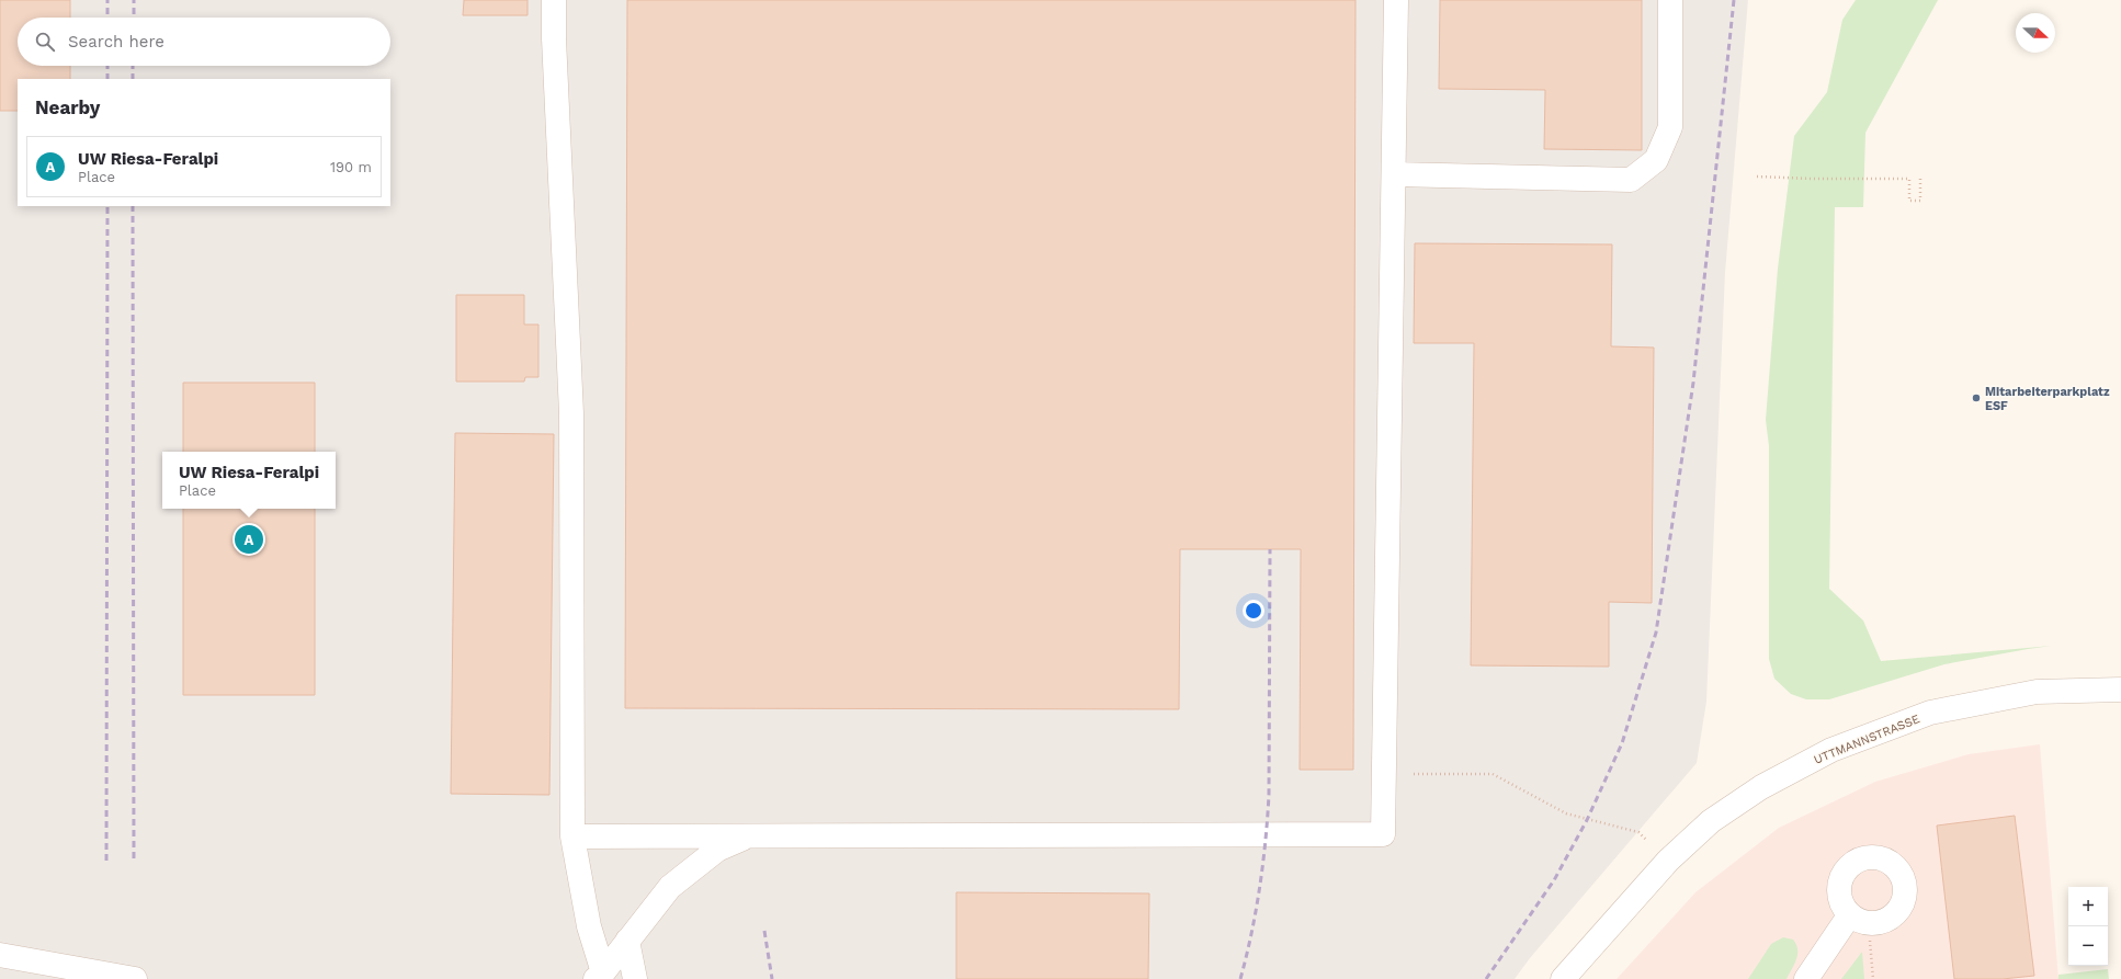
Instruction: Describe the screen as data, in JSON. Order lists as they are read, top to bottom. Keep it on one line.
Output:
{"streets":{"street":["UTTMANNSTRASSE"]},"places":["Mitarbeiterparkplatz ESF"],"north":"right","page":{"search":"Search here","heading":"Nearby","list":[{"mark":"A","name":"UW Riesa-Feralpi","note":"Place","value":"190 m"}],"popup":["UW Riesa-Feralpi","Place"],"pins":"A","map_buttons":["+","−"]}}
